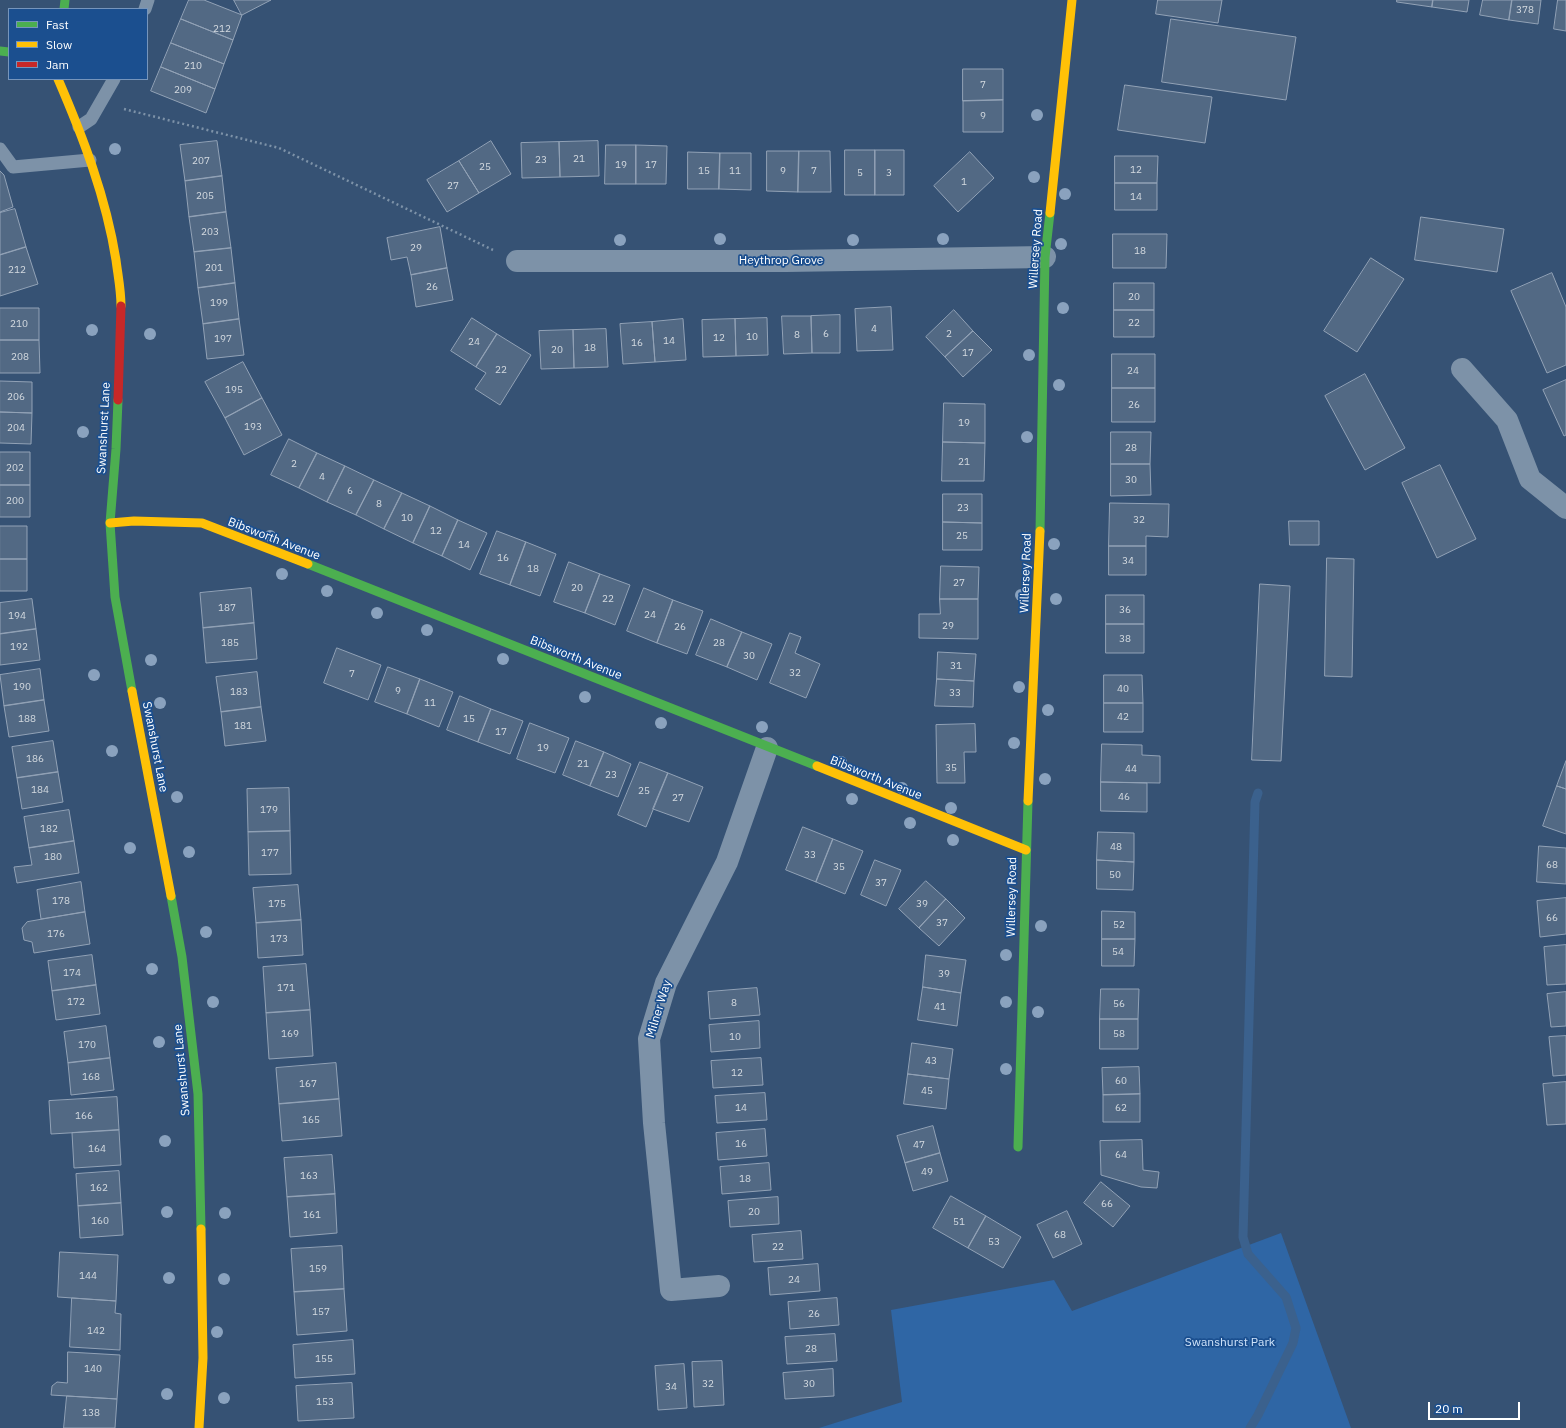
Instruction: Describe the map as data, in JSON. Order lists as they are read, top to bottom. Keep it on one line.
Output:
{"streets":{"street":["Willersey Road","Heythrop Grove","Swanshurst Lane","Bibsworth Avenue","Milner Way"]},"crossings":[["Willersey Road","Heythrop Grove"],["Willersey Road","Bibsworth Avenue"],["Swanshurst Lane","Bibsworth Avenue"],["Bibsworth Avenue","Milner Way"]],"parks":["Swanshurst Park"],"house_numbers":["378","212","210","7","209","9","21","23","207","19","17","25","12","15","11","9","7","5","3","1","27","205","14","203","29","18","201","212","26","20","199","22","210","4","6","2","8","10","12","197","14","24","16","18","20","17","208","22","24","195","206","26","19","193","204","28","21","2","202","4","30","6","200","8","23","10","32","12","25","14","16","34","18","27","20","22","187","36","24","194","29","26","38","185","28","192","30","31","32","7","190","40","9","183","33","11","42","188","15","181","17","19","186","21","35","44","23","184","25","46","27","179","182","48","177","33","180","68","35","50","37","178","175","39","66","37","52","176","173","54","174","39","171","172","8","56","41","169","58","10","170","43","12","168","60","167","45","14","62","166","165","16","47","164","64","49","163","18","162","66","20","161","160","51","68","53","22","159","144","24","157","26","142","28","155","140","32","30","34","153","138"],"legend":["Fast","Slow","Jam"],"scale_bar":"20 m"}
